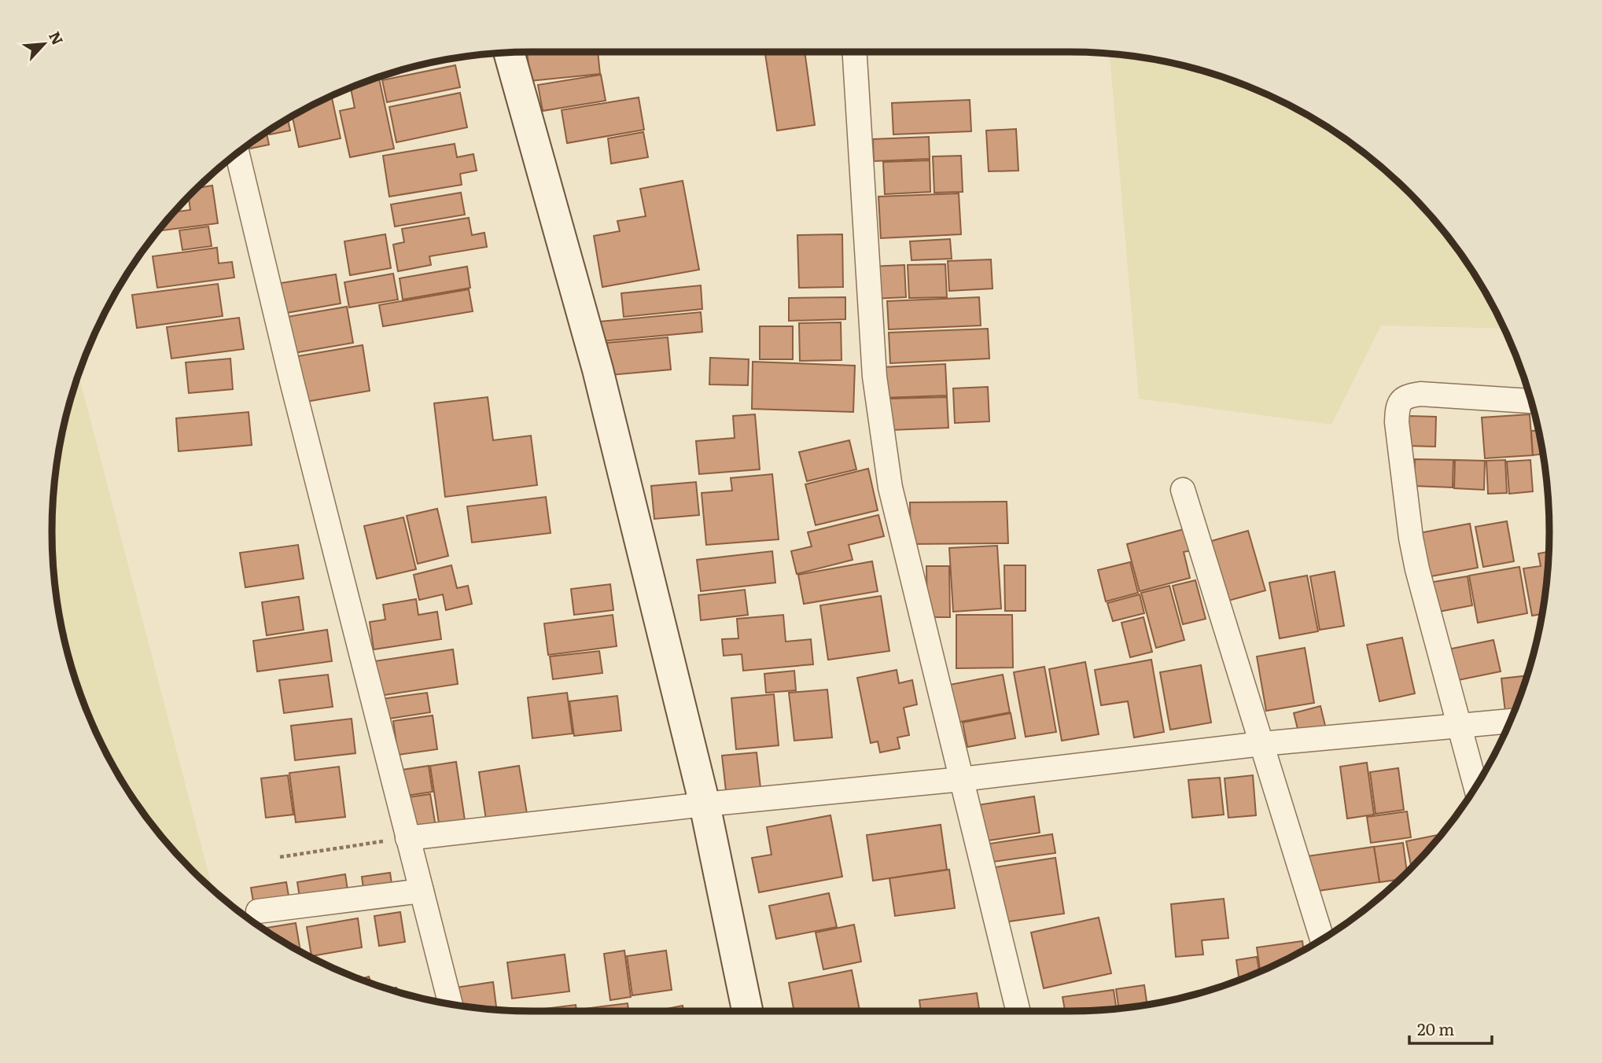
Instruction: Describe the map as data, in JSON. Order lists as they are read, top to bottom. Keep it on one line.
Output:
{"scale_bar":"20 m","north":"top right"}
